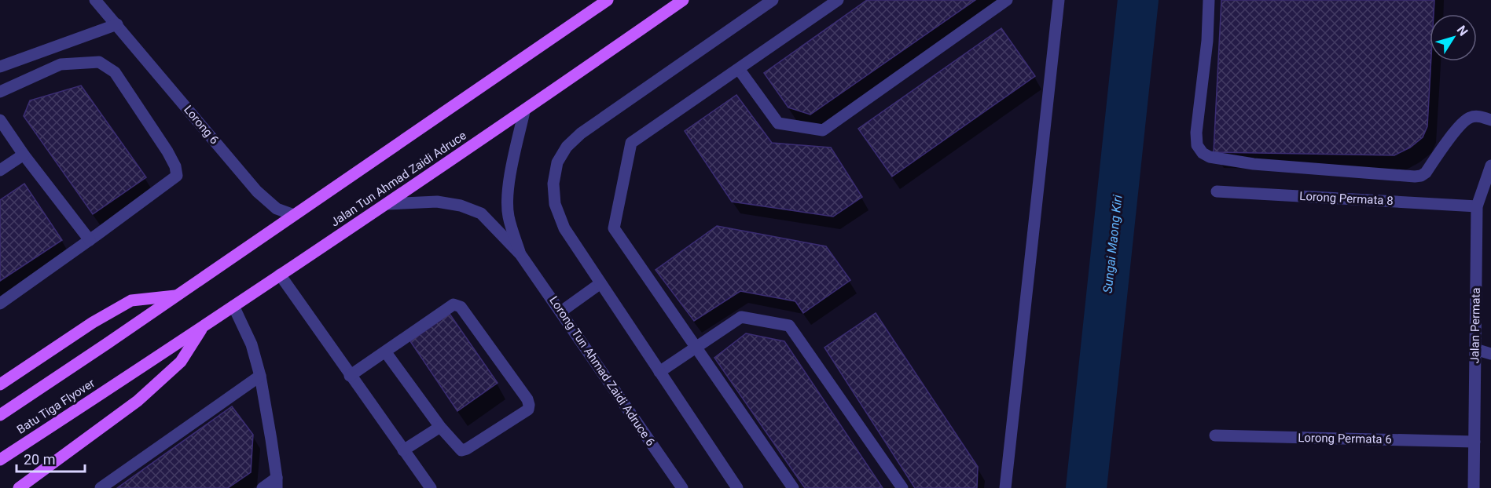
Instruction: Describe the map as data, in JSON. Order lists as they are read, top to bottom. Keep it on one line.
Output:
{"streets":{"main road":["Jalan Tun Ahmad Zaidi Adruce","Batu Tiga Flyover"],"street":["Lorong 6","Lorong Permata 8","Jalan Permata","Lorong Tun Ahmad Zaidi Adruce 6","Lorong Permata 6"]},"crossings":[["Jalan Tun Ahmad Zaidi Adruce","Lorong Tun Ahmad Zaidi Adruce 6"],["Jalan Tun Ahmad Zaidi Adruce","Batu Tiga Flyover"],["Lorong Permata 8","Jalan Permata"],["Jalan Permata","Lorong Permata 6"]],"water":["Sungai Maong Kiri"],"scale_bar":"20 m","north":"top right"}
